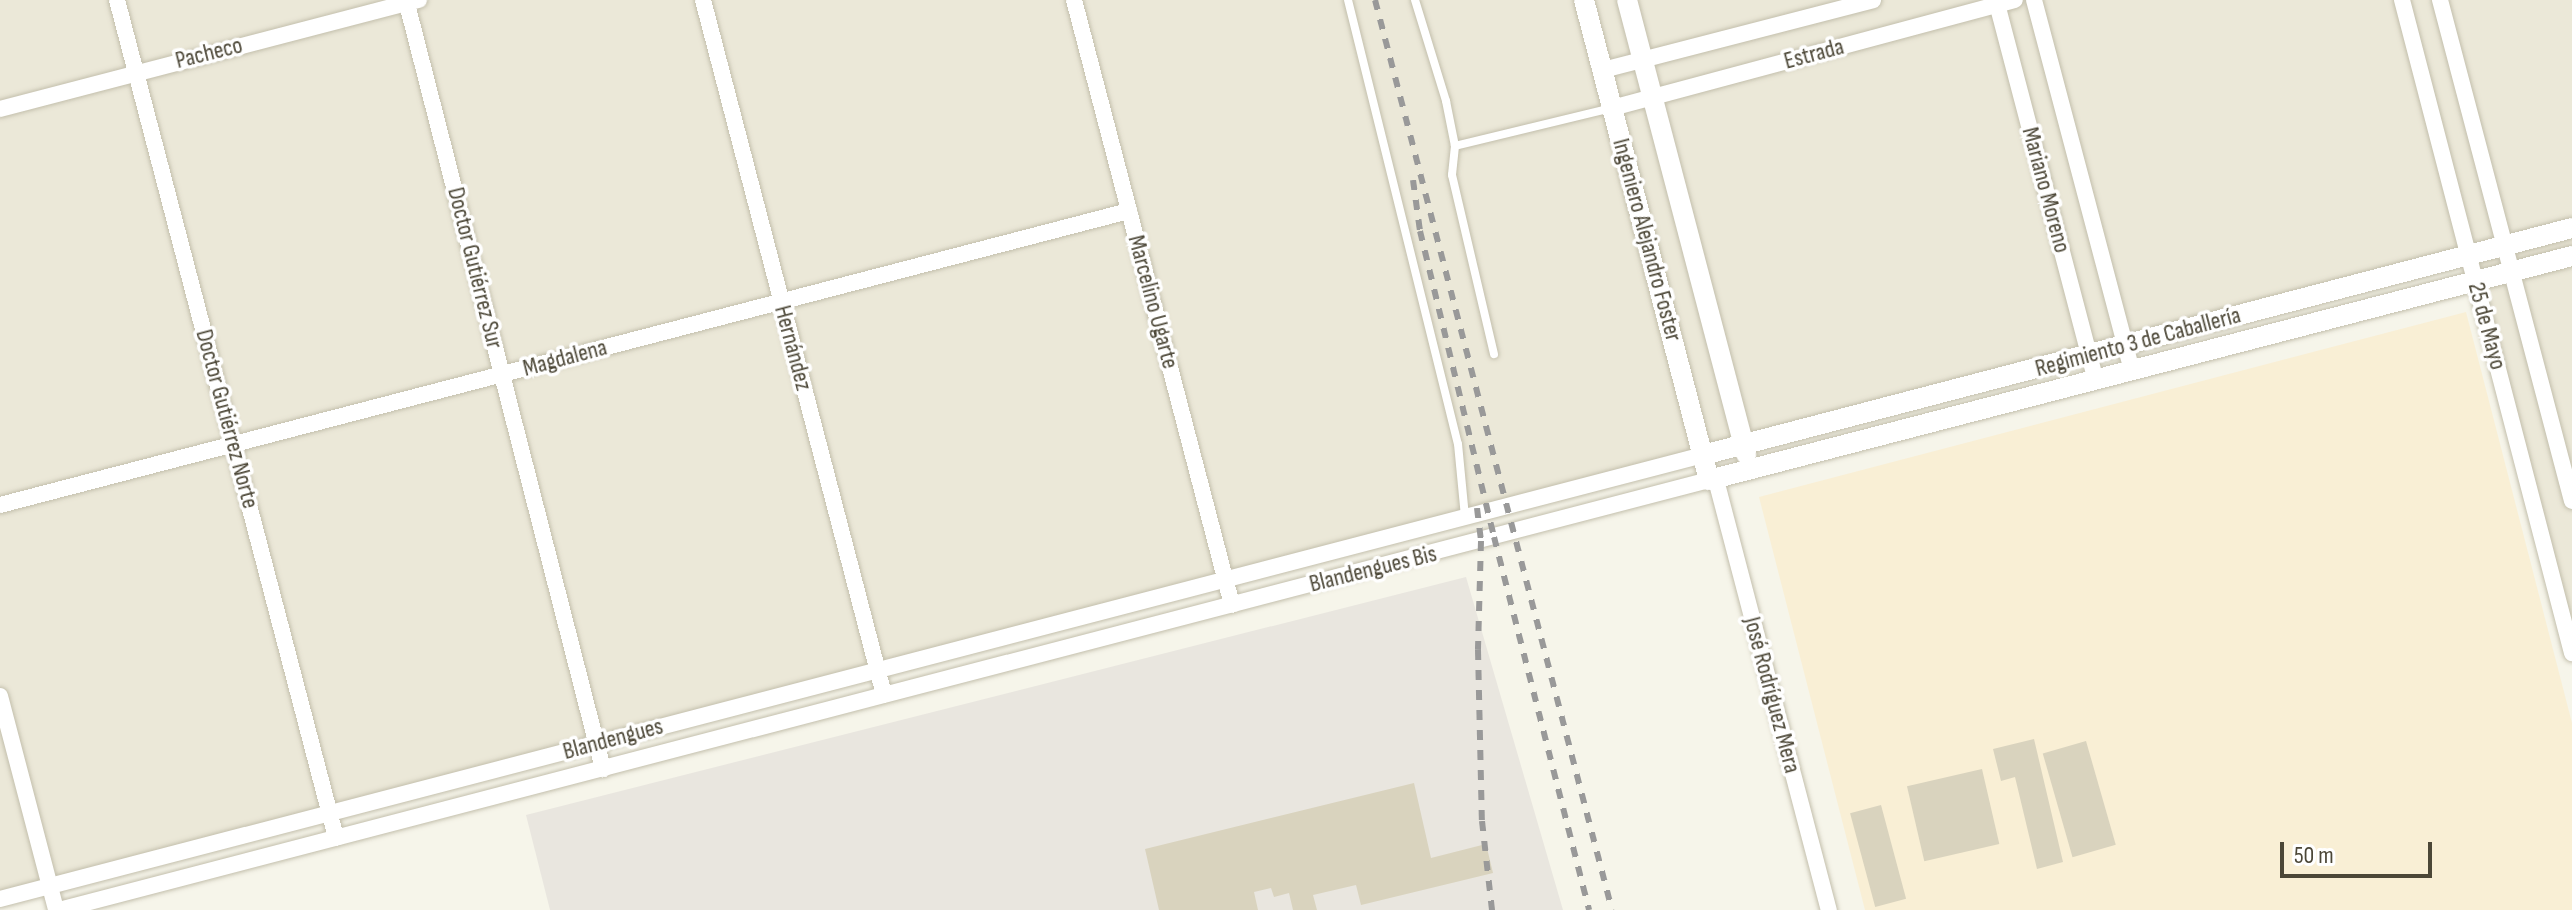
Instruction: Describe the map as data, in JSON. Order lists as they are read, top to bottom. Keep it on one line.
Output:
{"streets":{"street":["Pacheco","Estrada","Mariano Moreno","Ingeniero Alejandro Foster","Doctor Gutiérrez Sur","Marcelino Ugarte","25 de Mayo","Regimiento 3 de Caballería","Hernández","Magdalena","Doctor Gutiérrez Norte","Blandengues Bis","José Rodríguez Mera","Blandengues"]},"crossings":[["Pacheco","Doctor Gutiérrez Sur"],["Pacheco","Doctor Gutiérrez Norte"],["Estrada","Mariano Moreno"],["Estrada","Ingeniero Alejandro Foster"],["Mariano Moreno","Regimiento 3 de Caballería"],["Ingeniero Alejandro Foster","Regimiento 3 de Caballería"],["Ingeniero Alejandro Foster","Blandengues Bis"],["Ingeniero Alejandro Foster","José Rodríguez Mera"],["Doctor Gutiérrez Sur","Magdalena"],["Doctor Gutiérrez Sur","Blandengues"],["Marcelino Ugarte","Magdalena"],["Marcelino Ugarte","Blandengues Bis"],["Marcelino Ugarte","Blandengues"],["25 de Mayo","Regimiento 3 de Caballería"],["Regimiento 3 de Caballería","Blandengues Bis"],["Regimiento 3 de Caballería","José Rodríguez Mera"],["Hernández","Magdalena"],["Hernández","Blandengues"],["Magdalena","Doctor Gutiérrez Norte"],["Doctor Gutiérrez Norte","Blandengues"],["Blandengues Bis","José Rodríguez Mera"],["Blandengues Bis","Blandengues"]],"scale_bar":"50 m"}
